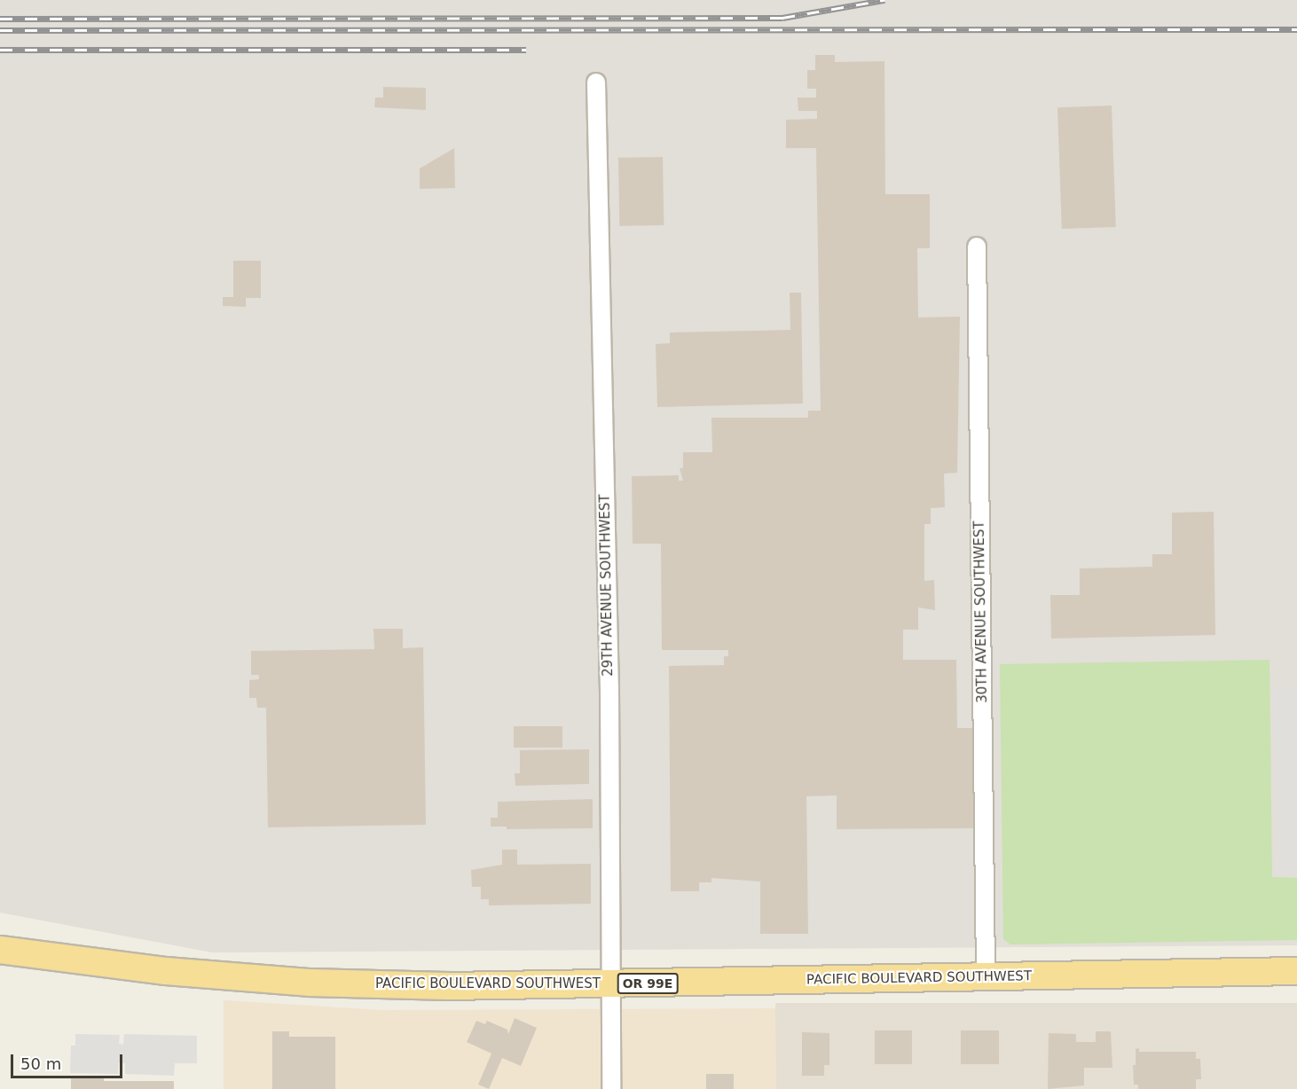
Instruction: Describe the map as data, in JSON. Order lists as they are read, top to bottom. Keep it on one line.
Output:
{"streets":{"main road":["PACIFIC BOULEVARD SOUTHWEST","OR 99E"],"street":["29TH AVENUE SOUTHWEST","30TH AVENUE SOUTHWEST"]},"crossings":[["29TH AVENUE SOUTHWEST","PACIFIC BOULEVARD SOUTHWEST"],["30TH AVENUE SOUTHWEST","PACIFIC BOULEVARD SOUTHWEST"]],"scale_bar":"50 m"}
